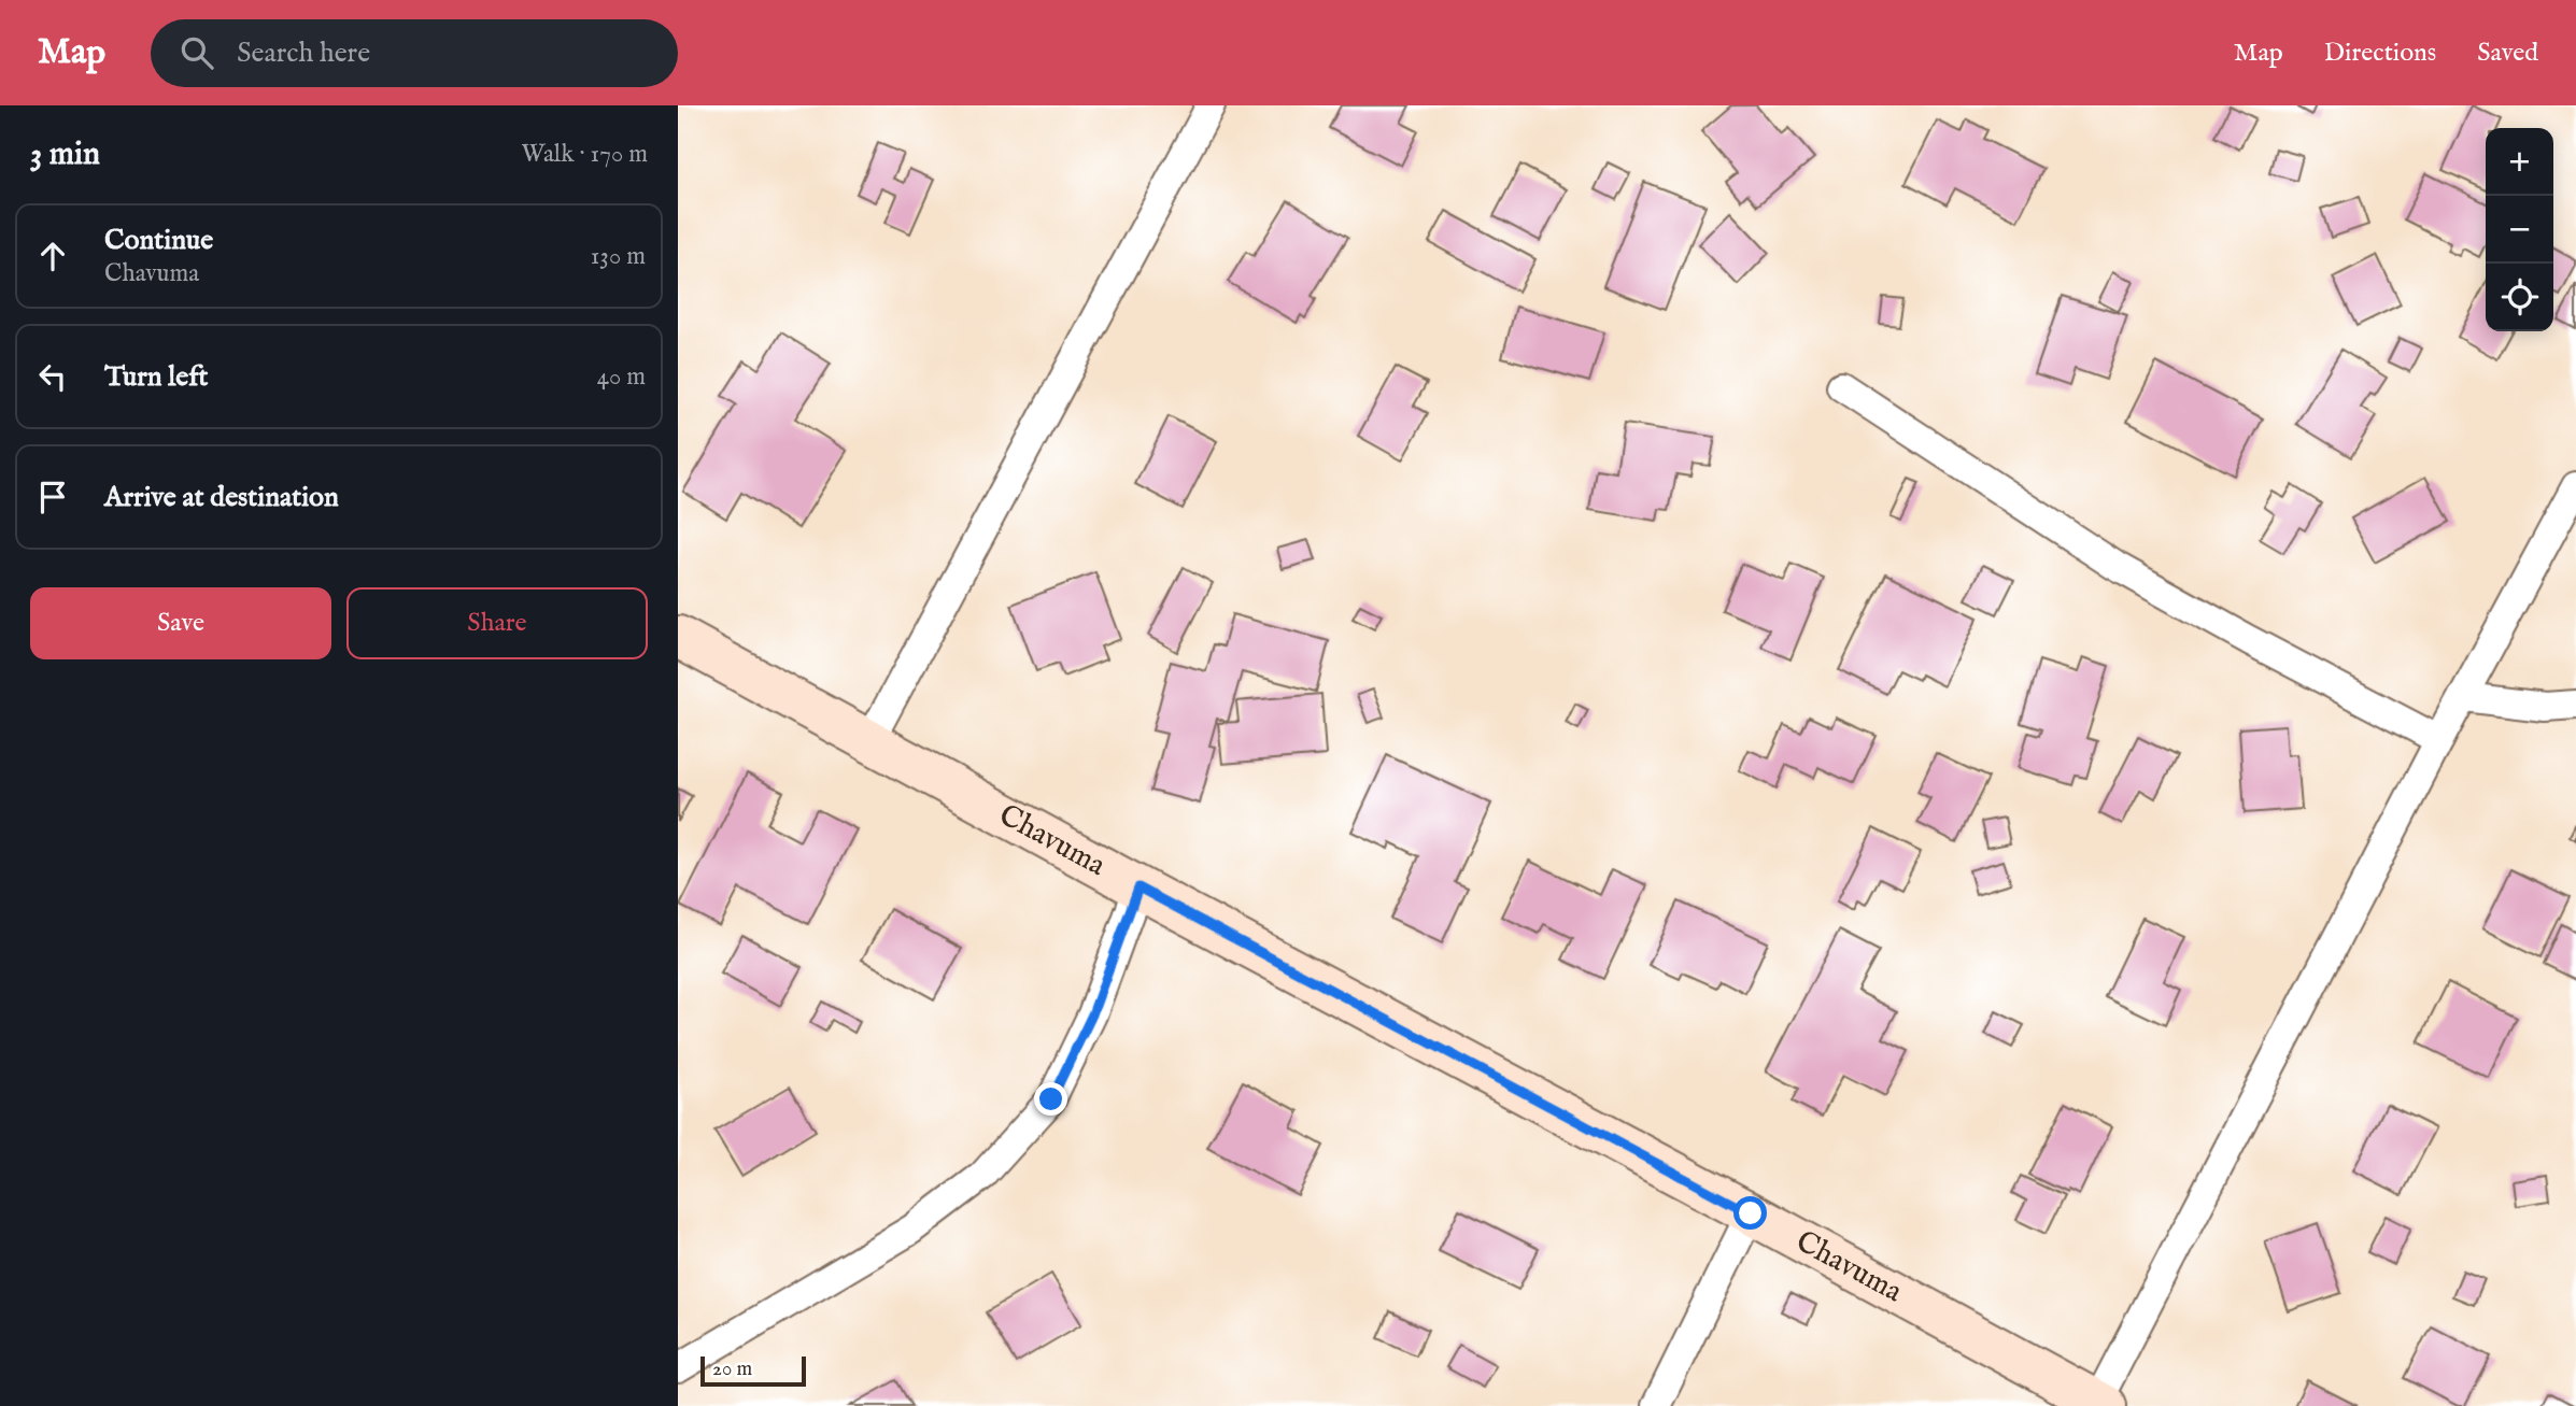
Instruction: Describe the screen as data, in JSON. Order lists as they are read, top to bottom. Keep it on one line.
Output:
{"streets":{"street":["Chavuma"]},"scale_bar":"20 m","page":{"header":"Map","search":"Search here","nav":["Map","Directions","Saved"],"heading":["3 min","Walk · 170 m"],"map_buttons":["+","−"],"list":[["Continue","Chavuma","130 m"],["Turn left","40 m"],"Arrive at destination"],"buttons":["Save","Share"],"scale":"20 m"}}
